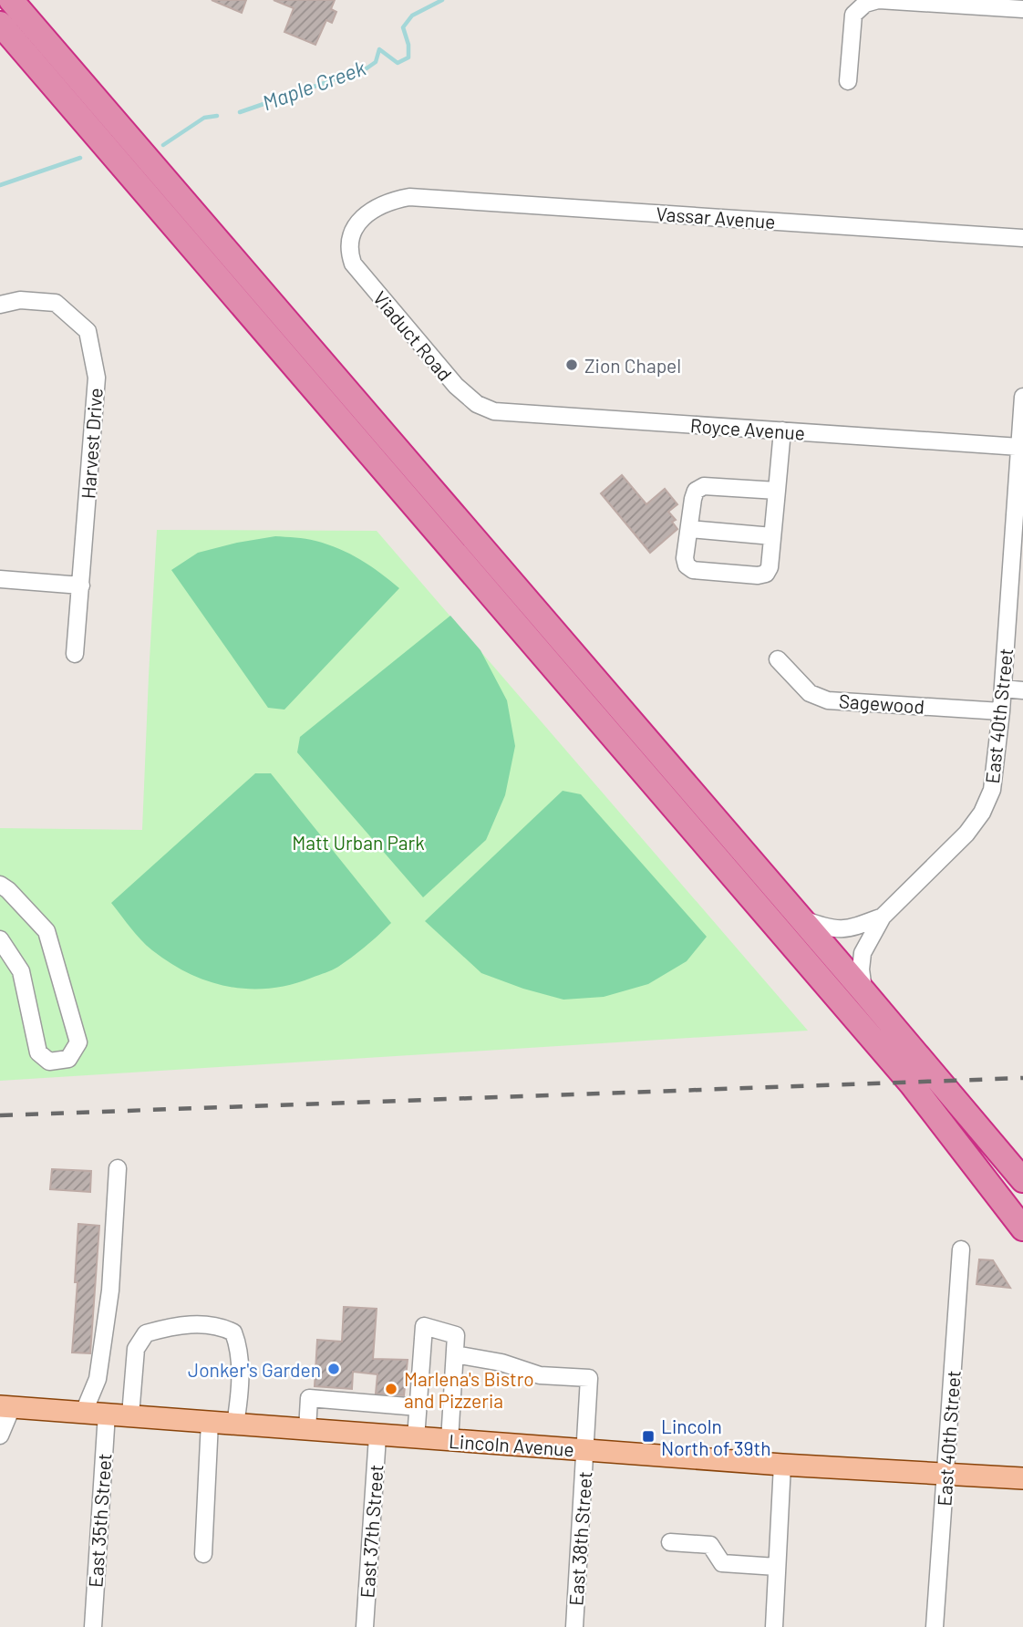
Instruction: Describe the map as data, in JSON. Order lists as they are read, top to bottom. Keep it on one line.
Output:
{"streets":{"main road":["Lincoln Avenue"],"street":["Vassar Avenue","Viaduct Road","Royce Avenue","Harvest Drive","Sagewood","East 40th Street","East 35th Street","East 37th Street","East 38th Street"]},"crossings":[["Vassar Avenue","Viaduct Road"],["Viaduct Road","Royce Avenue"],["Royce Avenue","East 40th Street"],["Sagewood","East 40th Street"],["East 40th Street","Lincoln Avenue"],["Lincoln Avenue","East 35th Street"],["Lincoln Avenue","East 37th Street"],["Lincoln Avenue","East 38th Street"]],"water":["Maple Creek"],"parks":["Matt Urban Park"],"places":{"other":["Zion Chapel","Jonker's Garden","Marlena's Bistro and Pizzeria"],"transit":["Lincoln North of 39th"]}}
